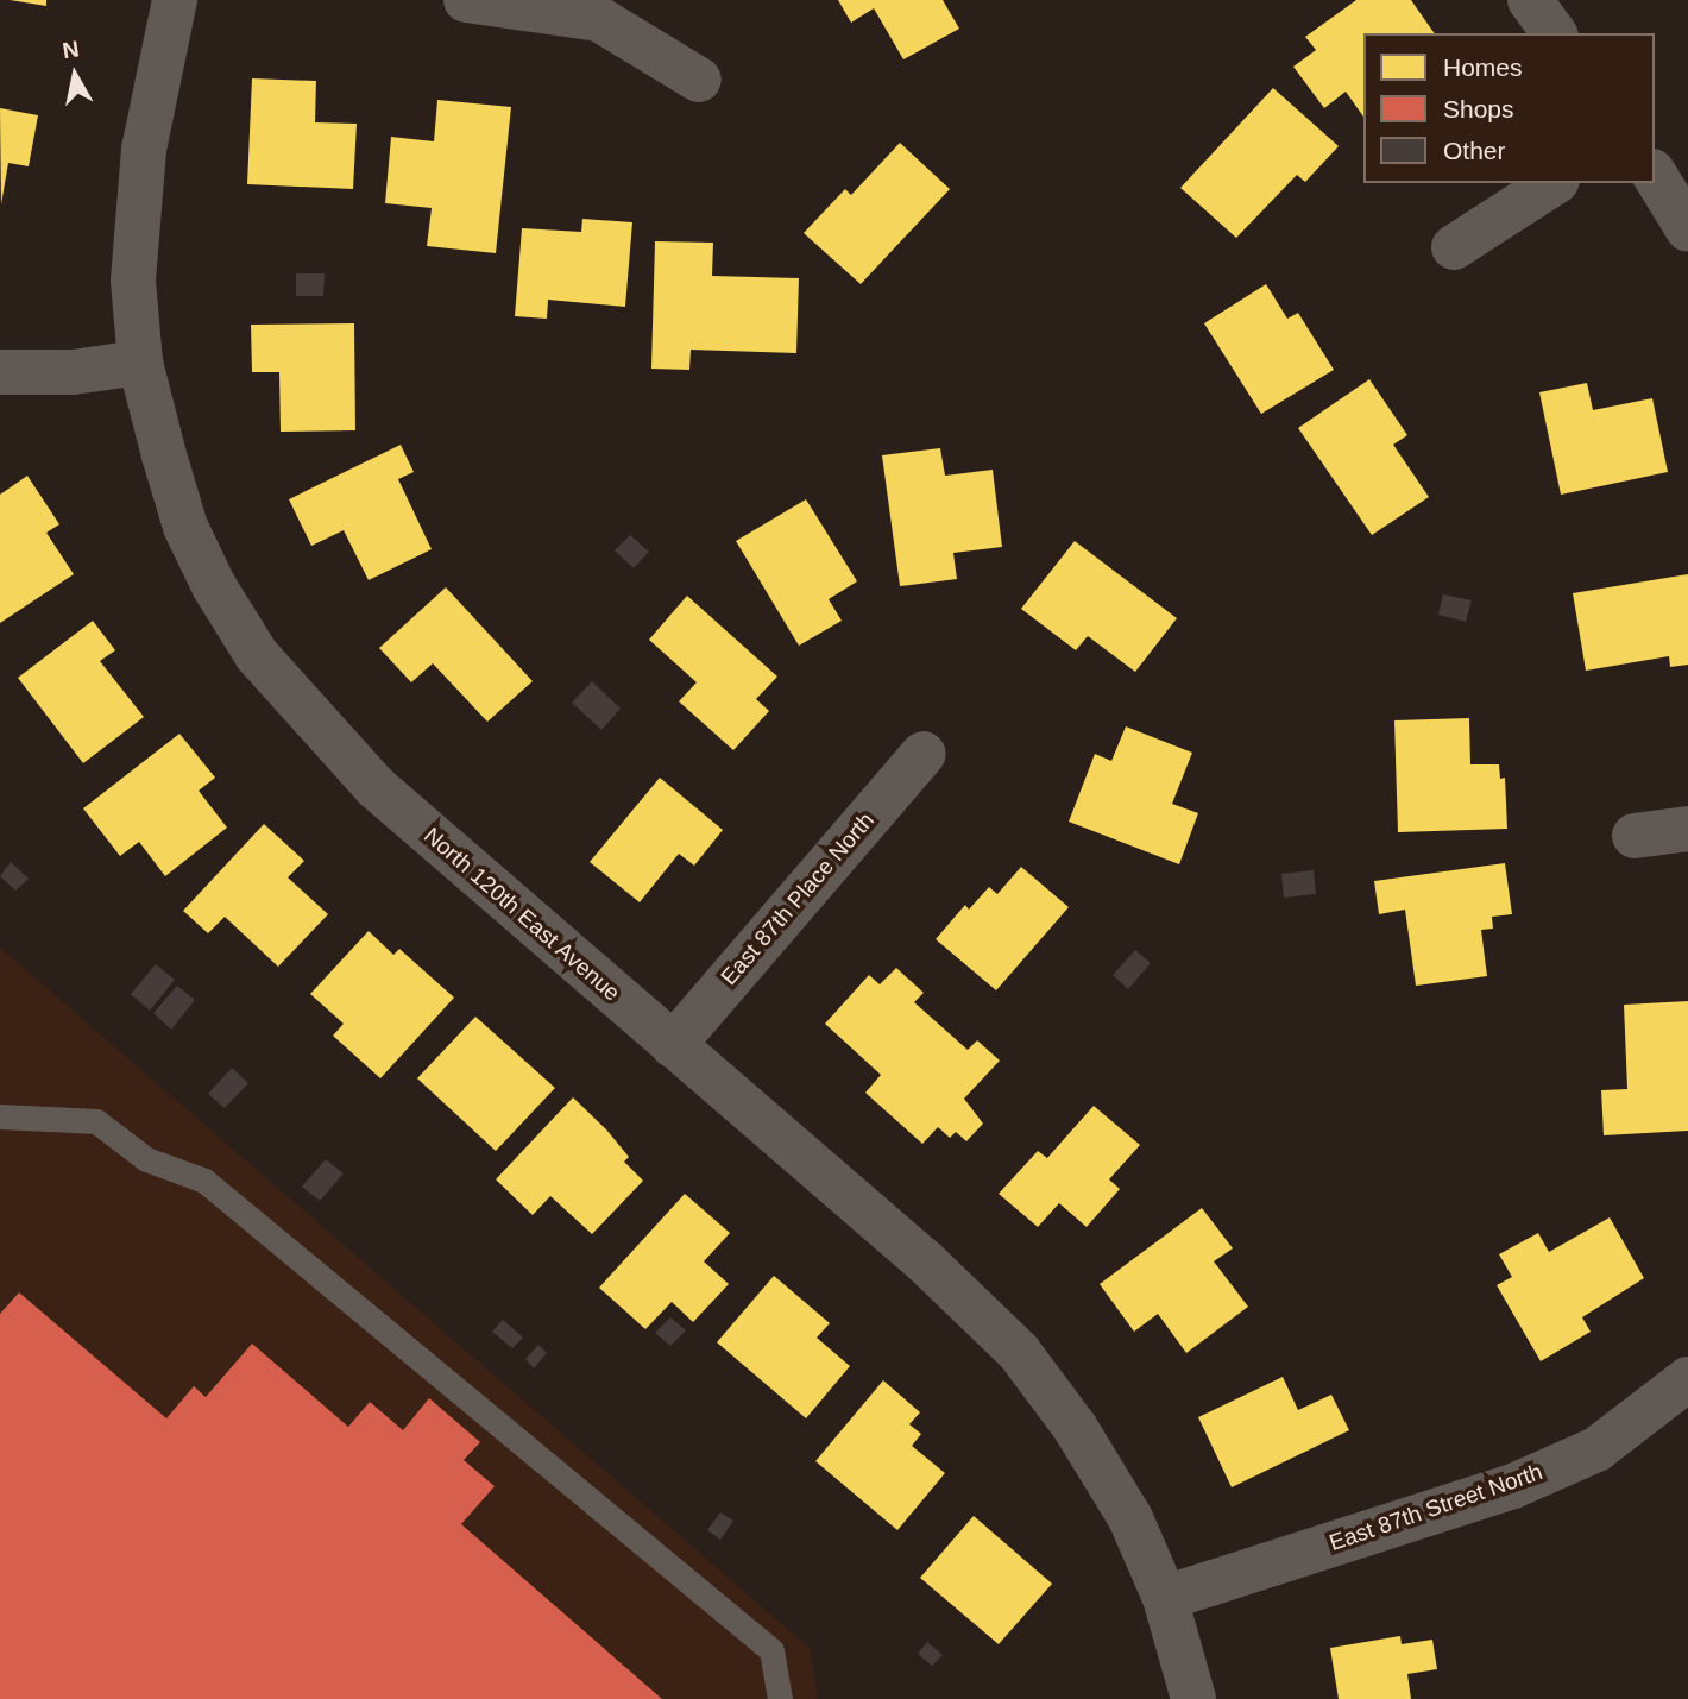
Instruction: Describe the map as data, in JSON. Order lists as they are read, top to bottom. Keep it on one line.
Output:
{"streets":{"street":["East 87th Place North","North 120th East Avenue","East 87th Street North"]},"crossings":[["East 87th Place North","North 120th East Avenue"],["North 120th East Avenue","East 87th Street North"]],"legend":["Homes","Shops","Other"],"north":"top"}
